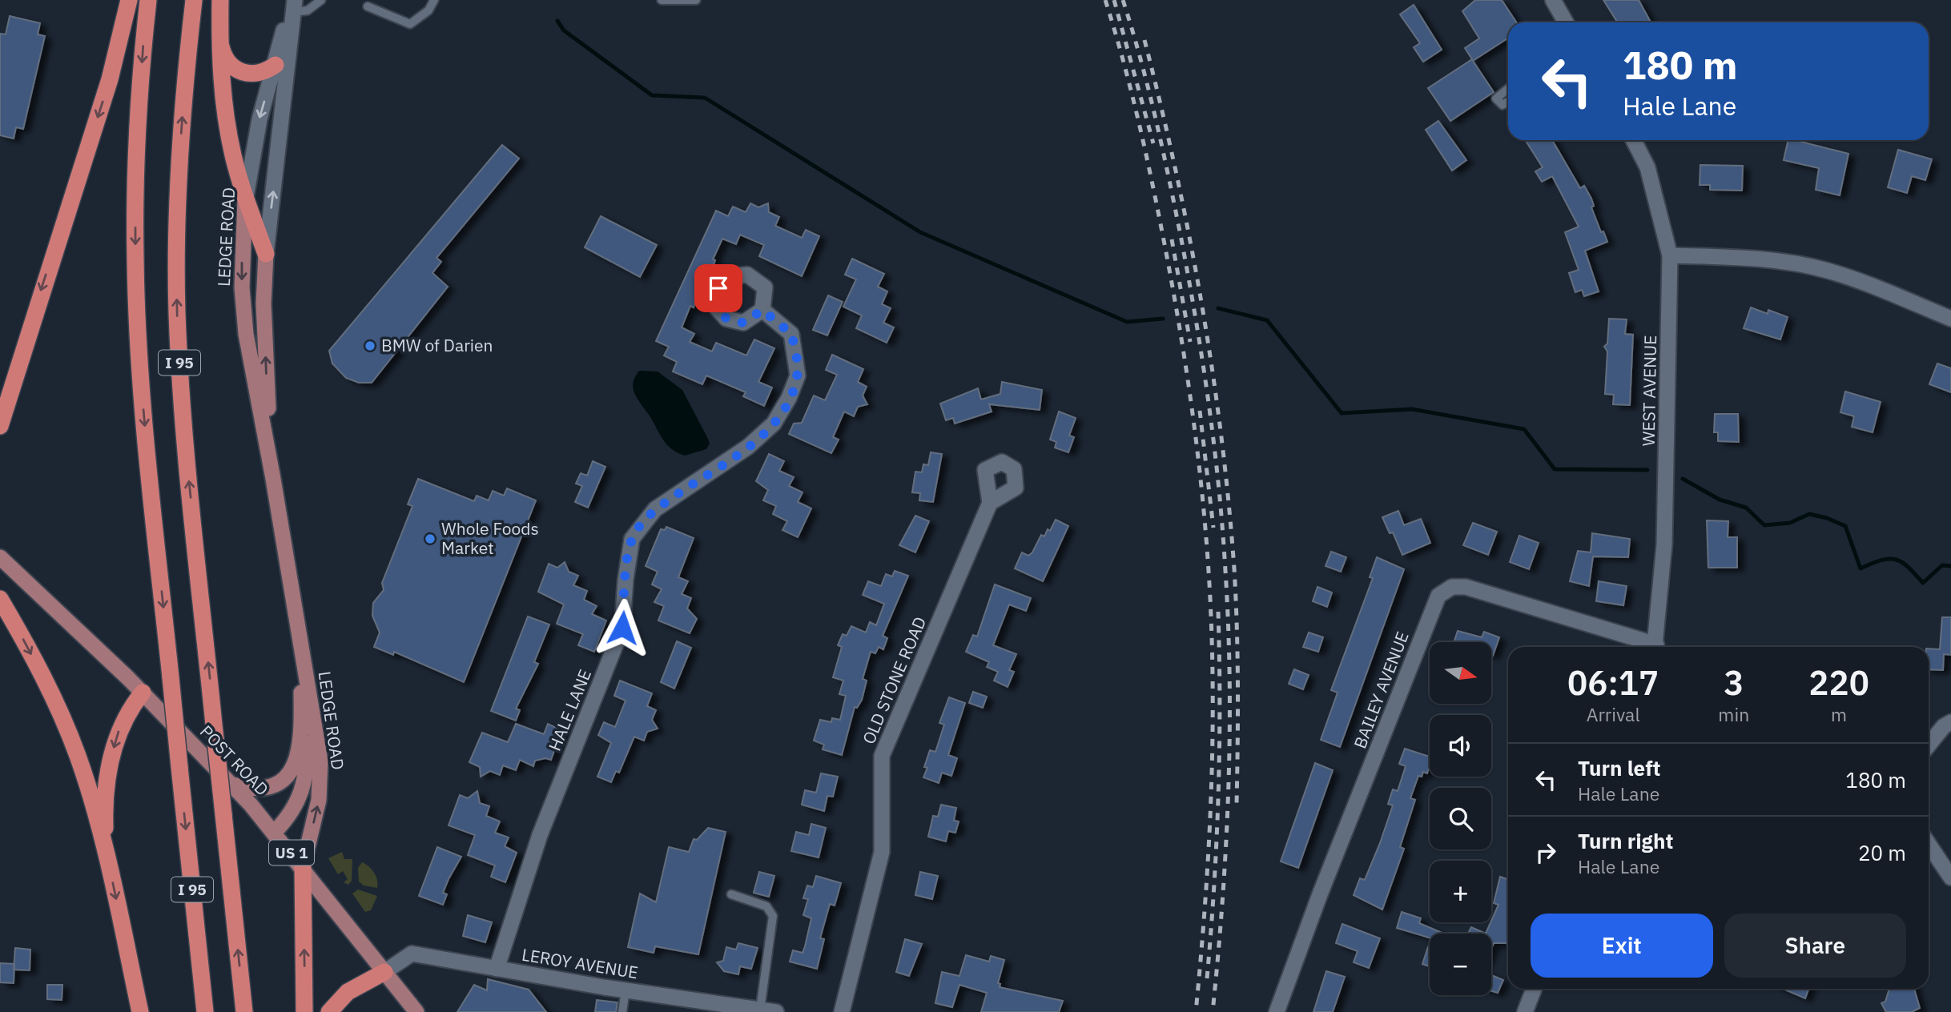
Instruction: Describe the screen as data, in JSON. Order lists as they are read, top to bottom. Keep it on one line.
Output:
{"streets":{"highway":["I 95"],"main road":["LEDGE ROAD","POST ROAD","US 1"],"street":["WEST AVENUE","OLD STONE ROAD","BAILEY AVENUE","HALE LANE","LEROY AVENUE"]},"crossings":[["LEDGE ROAD","POST ROAD"],["HALE LANE","LEROY AVENUE"],["POST ROAD","LEROY AVENUE"]],"places":["BMW of Darien","Whole Foods Market"],"north":"right","page":{"turn":["180 m","Hale Lane"],"map_buttons":["+","−"],"eta":["06:17","Arrival","3","min","220","m"],"list":[{"name":"Turn left","note":"Hale Lane","value":"180 m"},{"name":"Turn right","note":"Hale Lane","value":"20 m"}],"buttons":["Exit","Share"]}}
